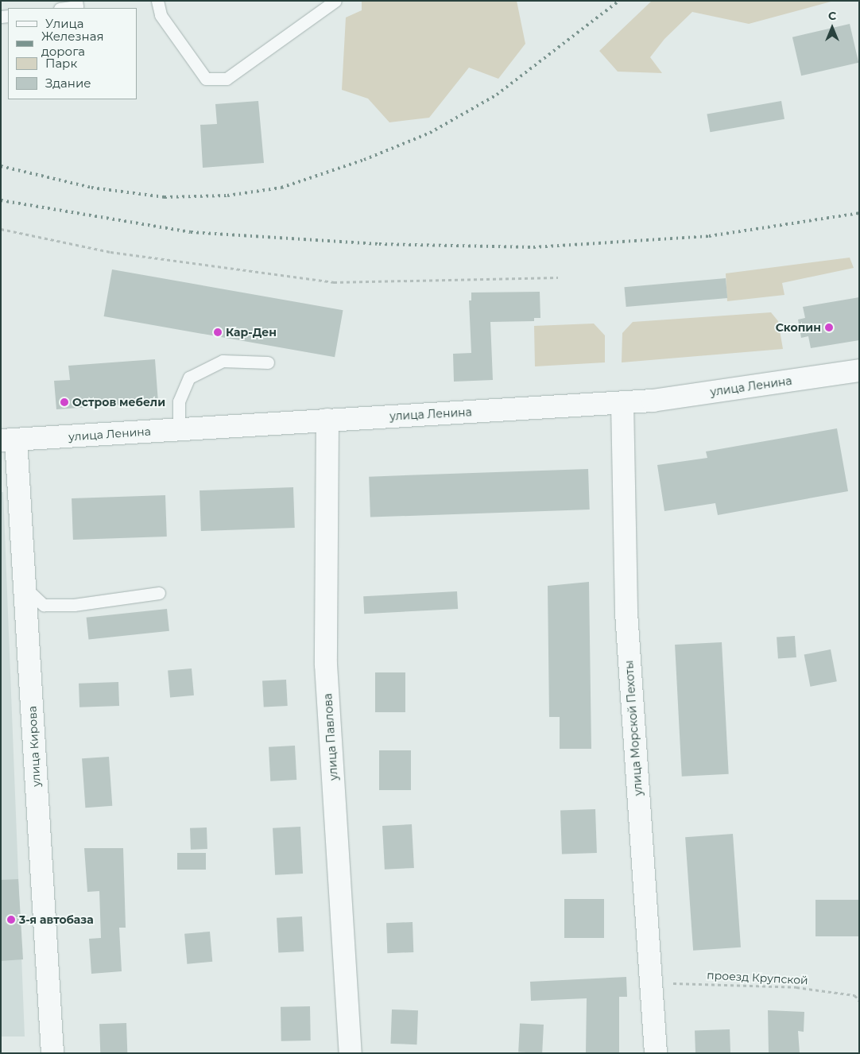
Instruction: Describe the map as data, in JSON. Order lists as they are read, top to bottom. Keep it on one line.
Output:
{"streets":{"street":["улица Ленина","улица Морской Пехоты","улица Павлова","улица Кирова"],"path":["проезд Крупской"]},"crossings":[["улица Ленина","улица Морской Пехоты"],["улица Ленина","улица Павлова"],["улица Ленина","улица Кирова"],["улица Морской Пехоты","проезд Крупской"]],"places":["Скопин","Кар-Ден","Остров мебели","3-я автобаза"],"legend":["Улица","Железная дорога","Парк","Здание"],"north":"top"}
